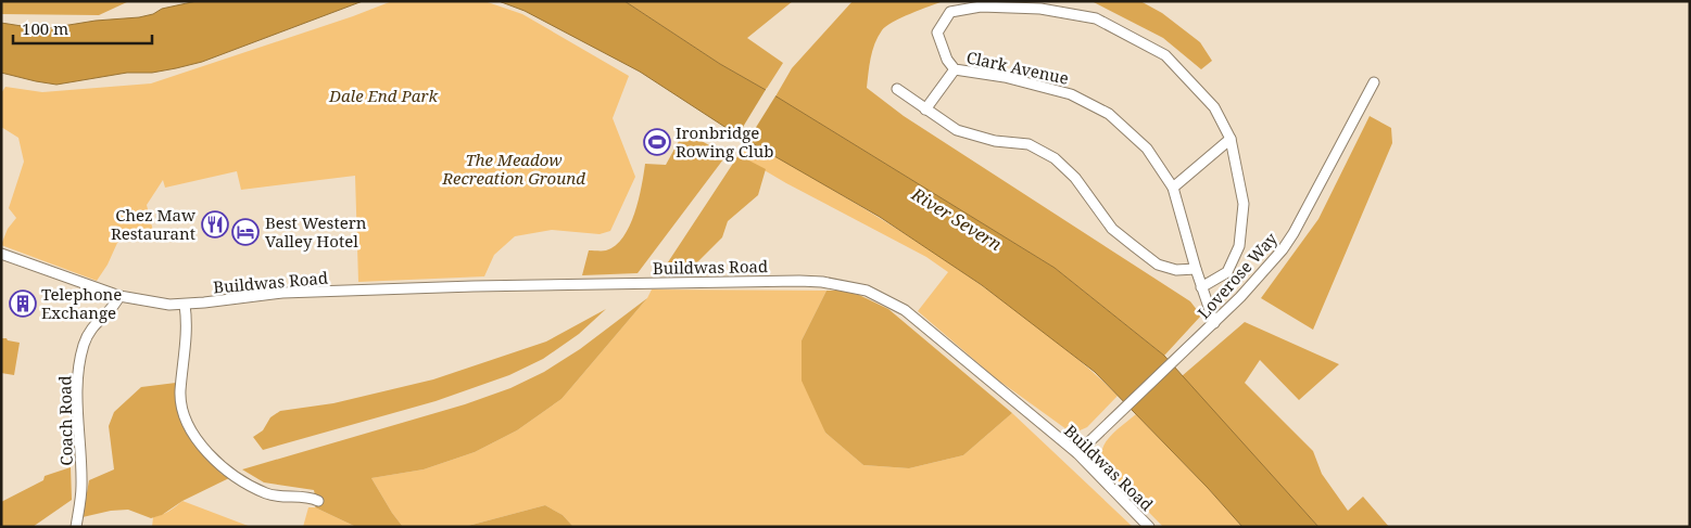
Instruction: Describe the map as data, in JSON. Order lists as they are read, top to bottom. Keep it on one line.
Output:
{"streets":{"street":["Clark Avenue","Buildwas Road","Loverose Way","Coach Road"]},"crossings":[["Clark Avenue","Loverose Way"],["Buildwas Road","Loverose Way"],["Buildwas Road","Coach Road"]],"water":["River Severn"],"parks":["Dale End Park","The Meadow Recreation Ground"],"places":{"sports":["Ironbridge Rowing Club"],"restaurant":["Chez Maw Restaurant"],"hotel":["Best Western Valley Hotel"],"building":["Telephone Exchange"]},"scale_bar":"100 m"}
